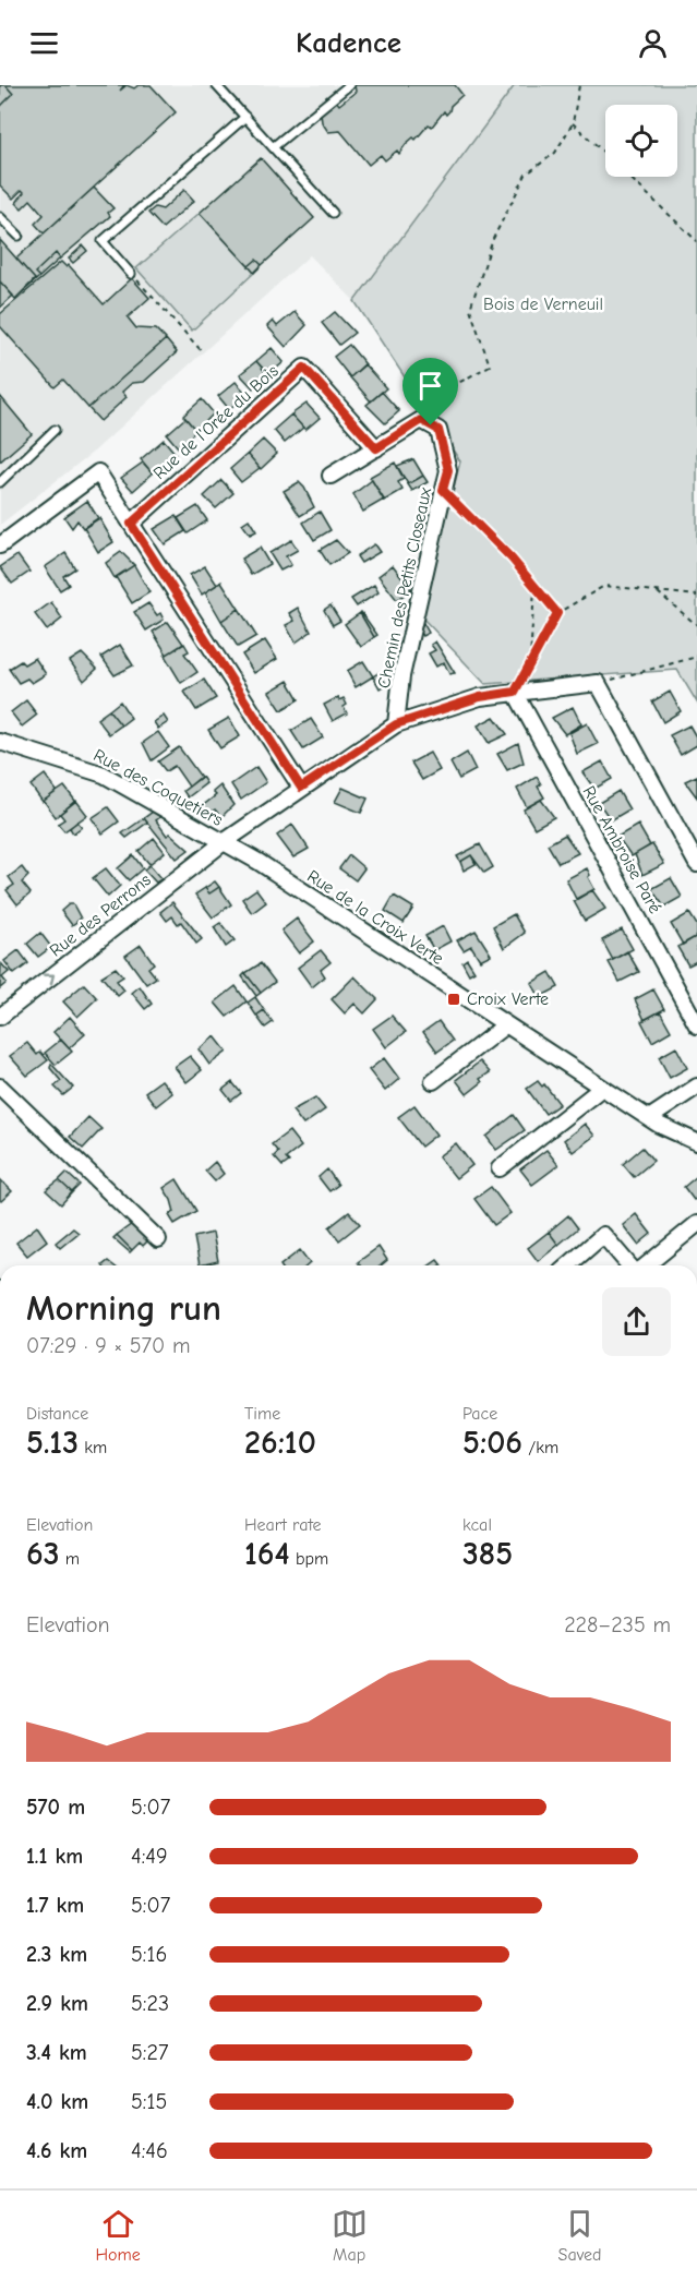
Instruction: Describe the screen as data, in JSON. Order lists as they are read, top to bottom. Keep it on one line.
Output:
{"streets":{"street":["Rue de l'Orée du Bois","Chemin des Petits Closeaux","Rue des Coquetiers","Rue Ambroise Paré","Rue des Perrons","Rue de la Croix Verte"]},"crossings":[["Chemin des Petits Closeaux","Rue des Perrons"],["Rue des Coquetiers","Rue des Perrons"],["Rue des Coquetiers","Rue de la Croix Verte"],["Rue Ambroise Paré","Rue des Perrons"],["Rue des Perrons","Rue de la Croix Verte"]],"one_way":["Rue des Perrons"],"parks":["Bois de Verneuil"],"places":{"transit":["Croix Verte"]},"page":{"header":"Kadence","heading":["Morning run","07:29 · 9 × 570 m"],"stats":[["Distance","5.13 km"],["Time","26:10"],["Pace","5:06 /km"],["Elevation","63 m"],["Heart rate","164 bpm"],["kcal","385"]],"chart":["Elevation","228–235 m"],"list":[{"name":"570 m","note":"5:07"},{"name":"1.1 km","note":"4:49"},{"name":"1.7 km","note":"5:07"},{"name":"2.3 km","note":"5:16"},{"name":"2.9 km","note":"5:23"},{"name":"3.4 km","note":"5:27"},{"name":"4.0 km","note":"5:15"},{"name":"4.6 km","note":"4:46"}],"tabs":["Home","Map","Saved"]}}
